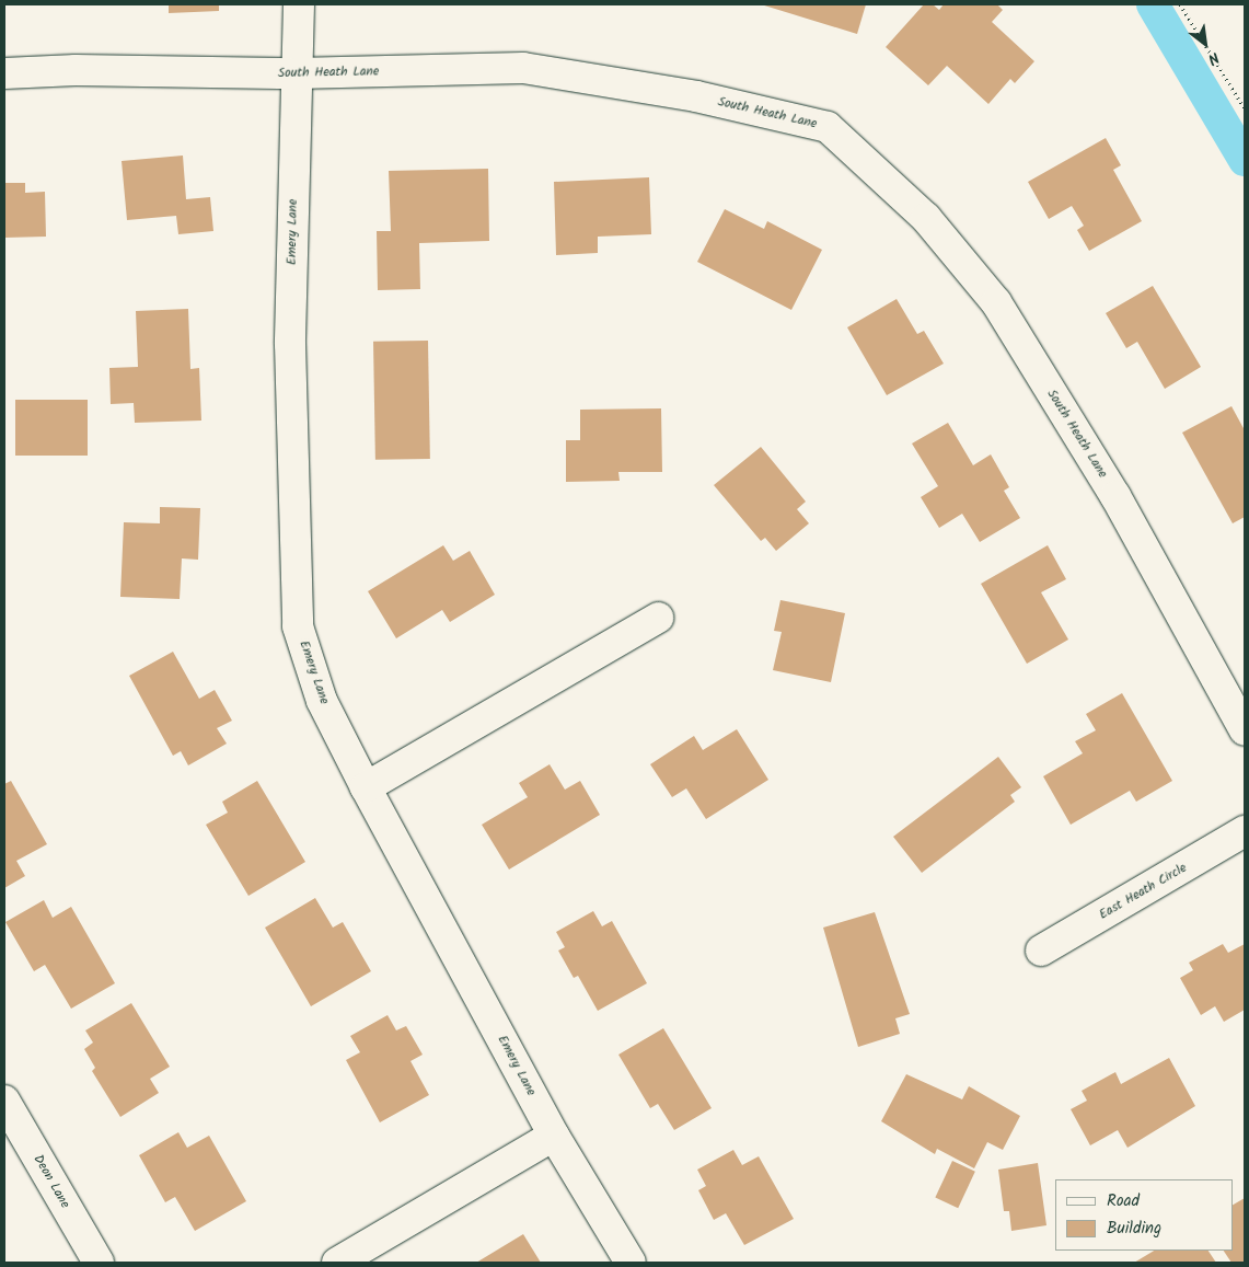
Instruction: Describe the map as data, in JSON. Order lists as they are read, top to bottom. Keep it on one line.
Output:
{"streets":{"street":["South Heath Lane","Emery Lane","East Heath Circle","Deon Lane"]},"crossings":[["South Heath Lane","Emery Lane"]],"legend":["Road","Building"],"north":"bottom right"}
